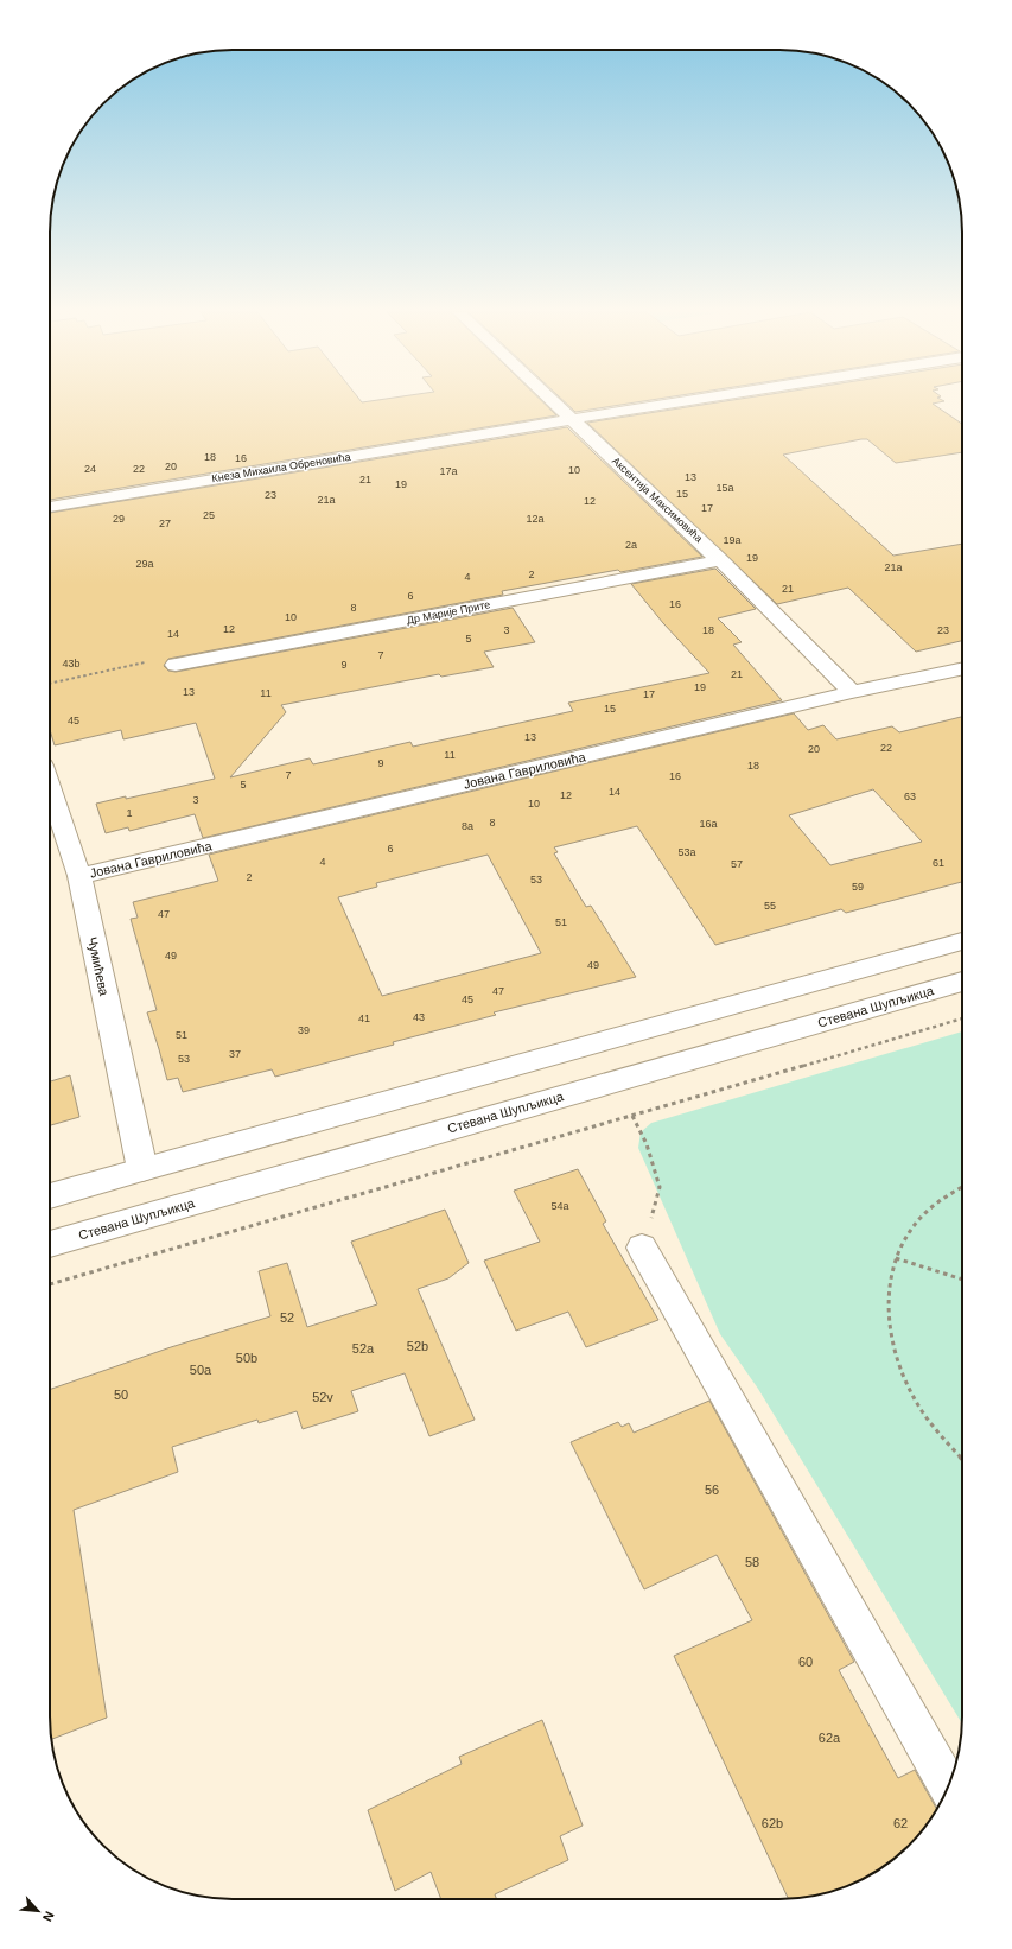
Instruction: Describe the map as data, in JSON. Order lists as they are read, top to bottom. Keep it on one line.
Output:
{"streets":{"street":["Кнеза Михаила Обреновића","Аксентија Максимовића","Др Марије Прите","Јована Гавриловића","Чумићева","Стевана Шупљикца"]},"crossings":[["Кнеза Михаила Обреновића","Аксентија Максимовића"],["Аксентија Максимовића","Др Марије Прите"],["Аксентија Максимовића","Јована Гавриловића"],["Јована Гавриловића","Чумићева"]],"house_numbers":["18","16","20","24","22","10","17a","13","21","19","15a","15","23","21a","12","17","25","29","12a","27","19a","2a","19","29a","21a","2","4","21","6","16","8","10","12","3","18","23","14","5","7","43b","9","21","19","13","11","17","15","45","13","22","20","11","9","18","7","16","5","14","12","63","3","10","1","8","16a","8a","6","53a","4","61","57","2","53","59","55","47","51","49","49","47","45","43","41","39","51","37","53","54a","52","52b","52a","50b","50a","50","52v","56","58","60","62a","62b","62"],"north":"bottom right"}
